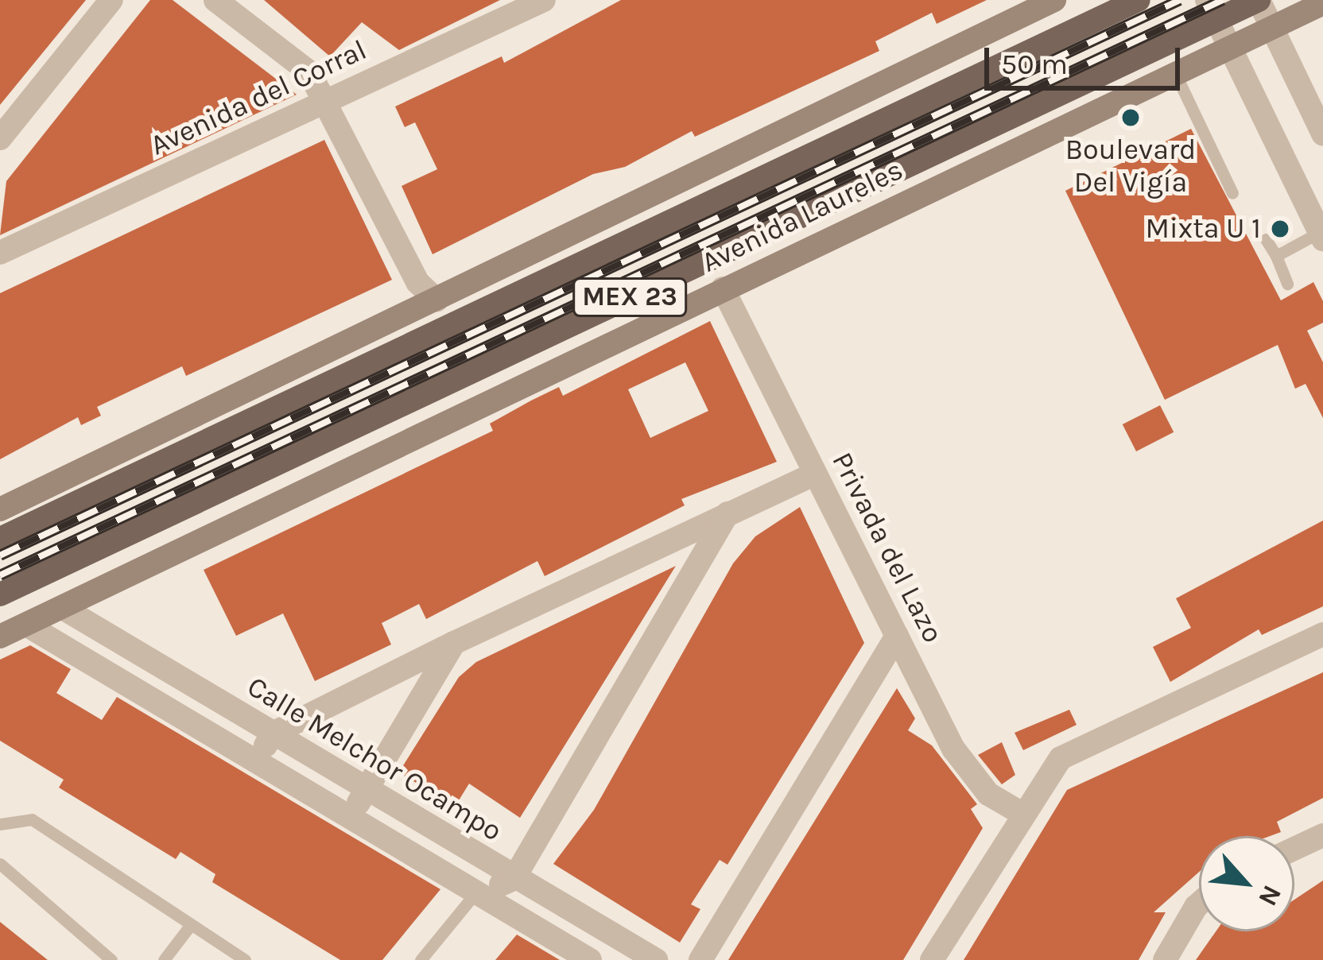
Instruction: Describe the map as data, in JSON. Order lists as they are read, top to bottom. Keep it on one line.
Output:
{"streets":{"main road":["Avenida Laureles","MEX 23"],"street":["Avenida del Corral","Privada del Lazo","Calle Melchor Ocampo"]},"crossings":[["Avenida Laureles","Privada del Lazo"],["Avenida Laureles","Calle Melchor Ocampo"]],"places":["Boulevard Del Vigía","Mixta U 1"],"scale_bar":"50 m","north":"bottom right"}
